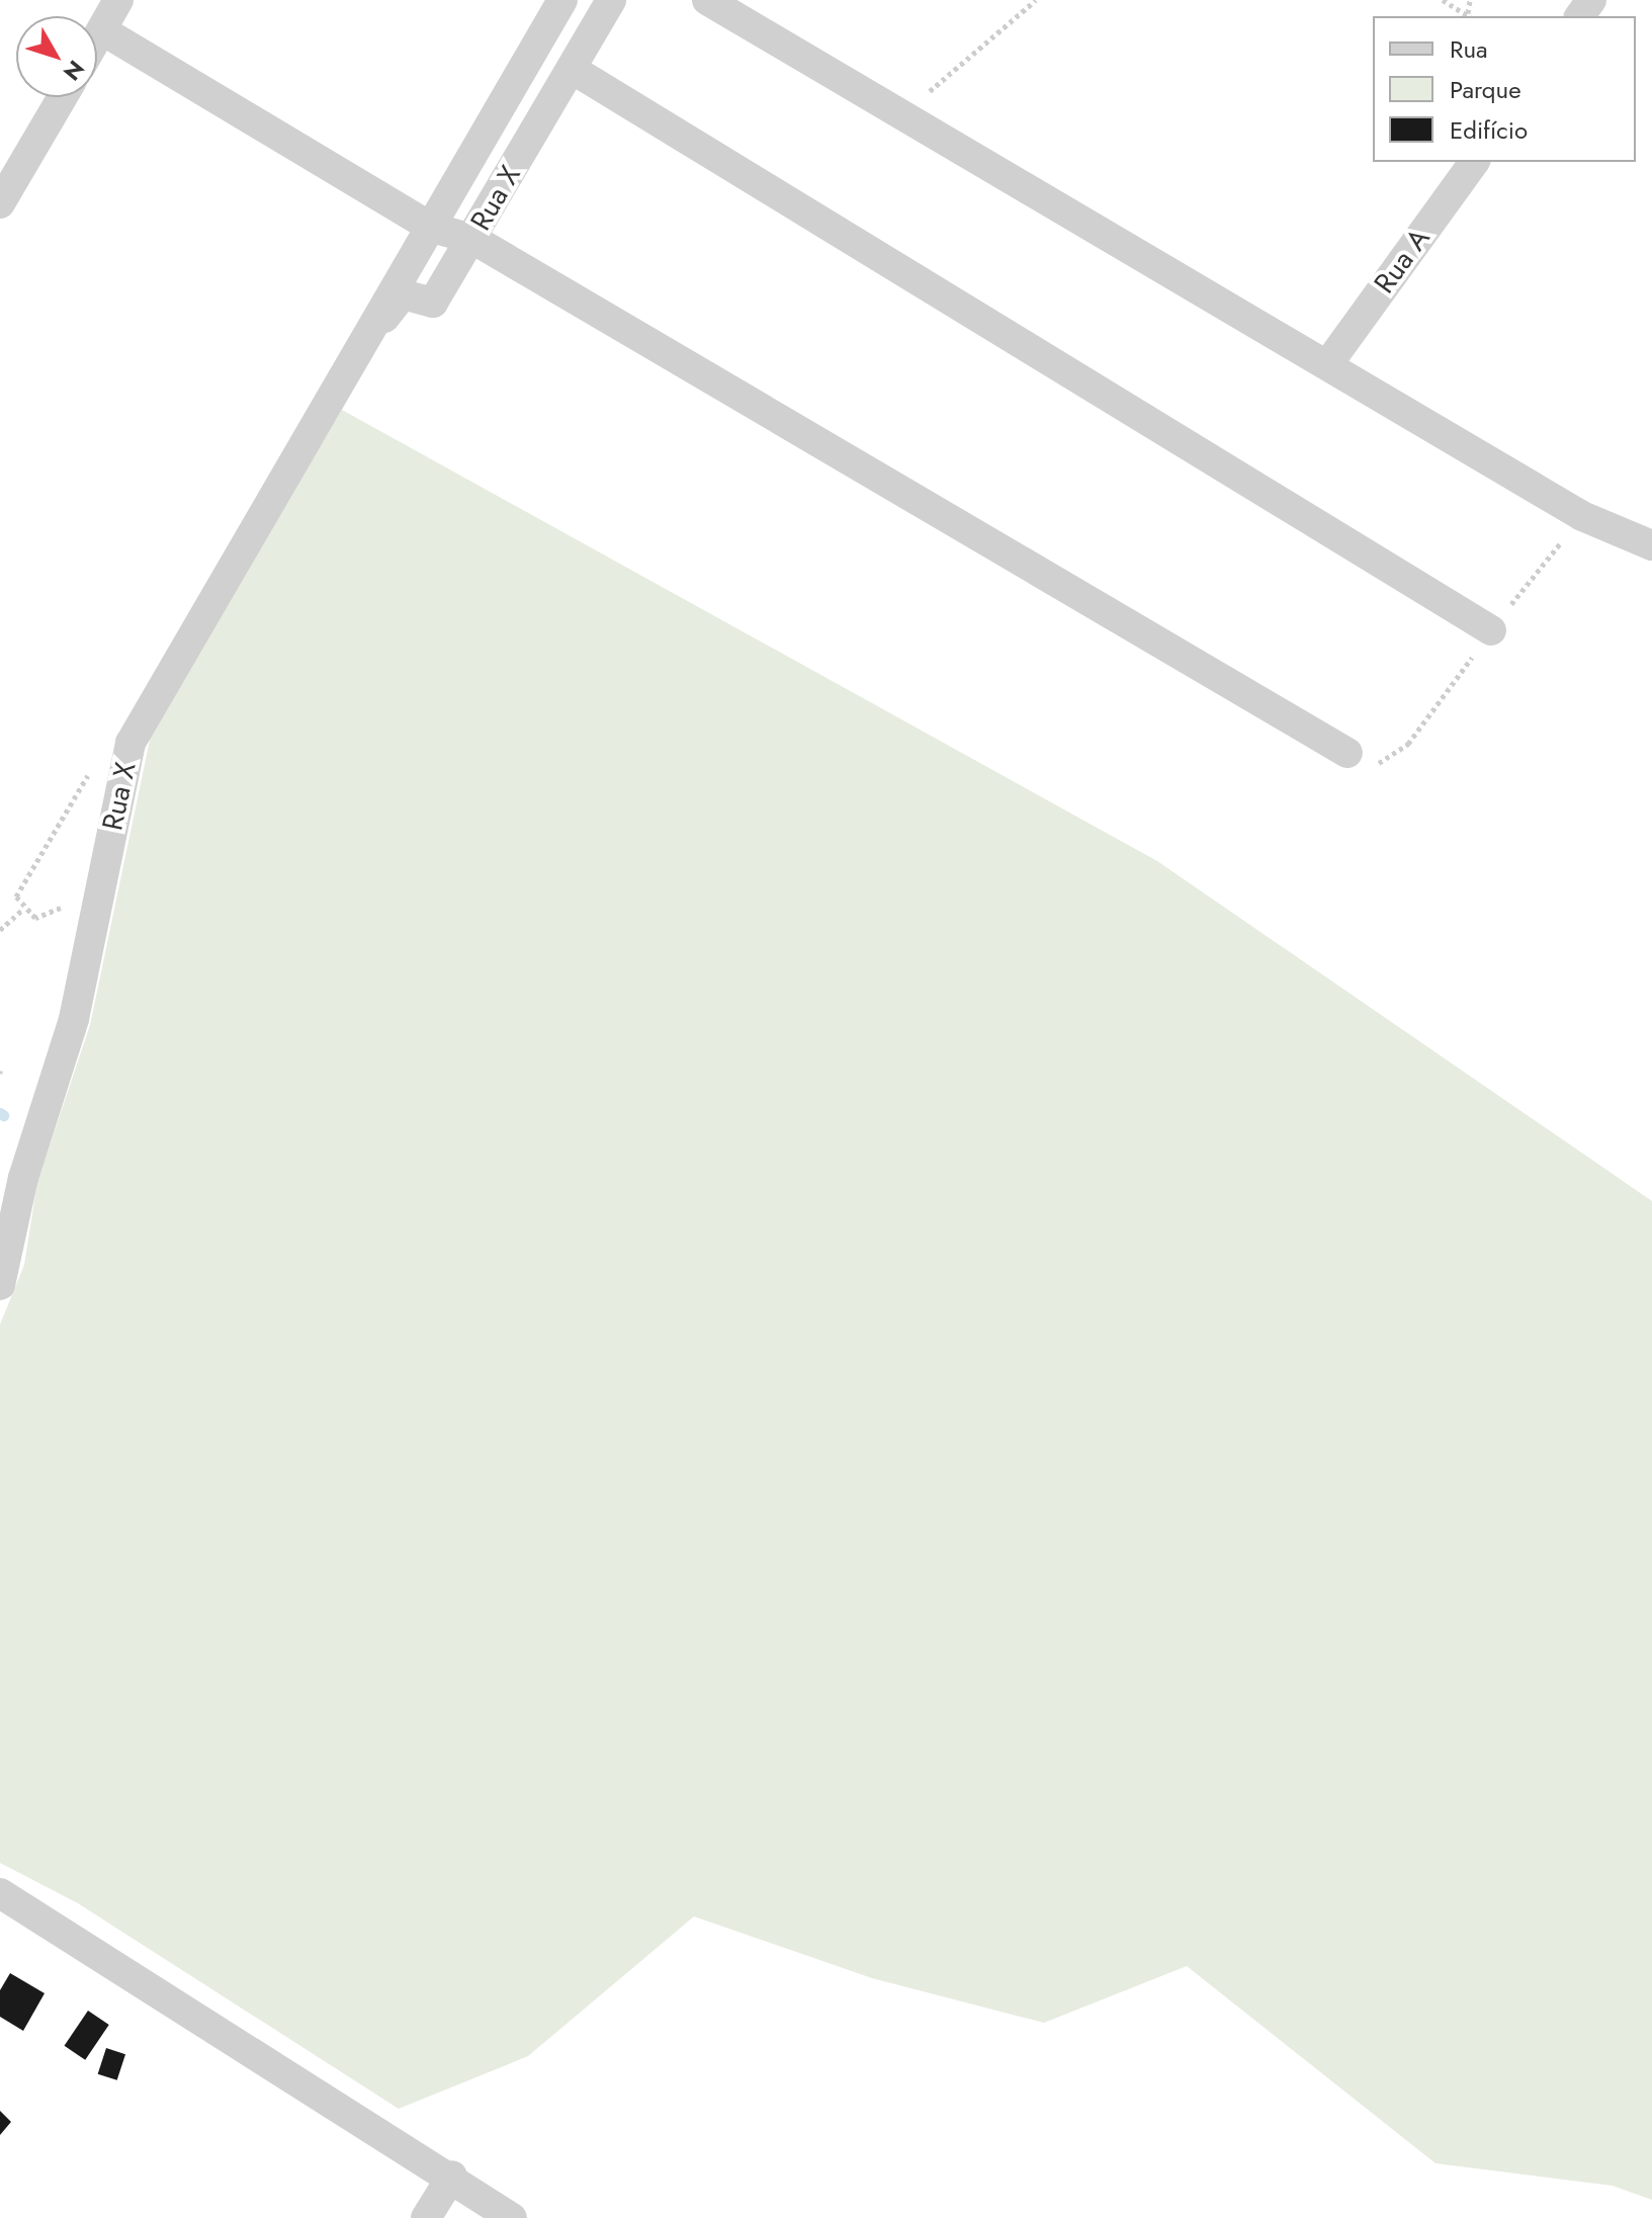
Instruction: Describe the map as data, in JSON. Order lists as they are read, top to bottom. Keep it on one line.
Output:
{"streets":{"street":["Rua X","Rua A"]},"legend":["Rua","Parque","Edifício"],"north":"bottom right"}
